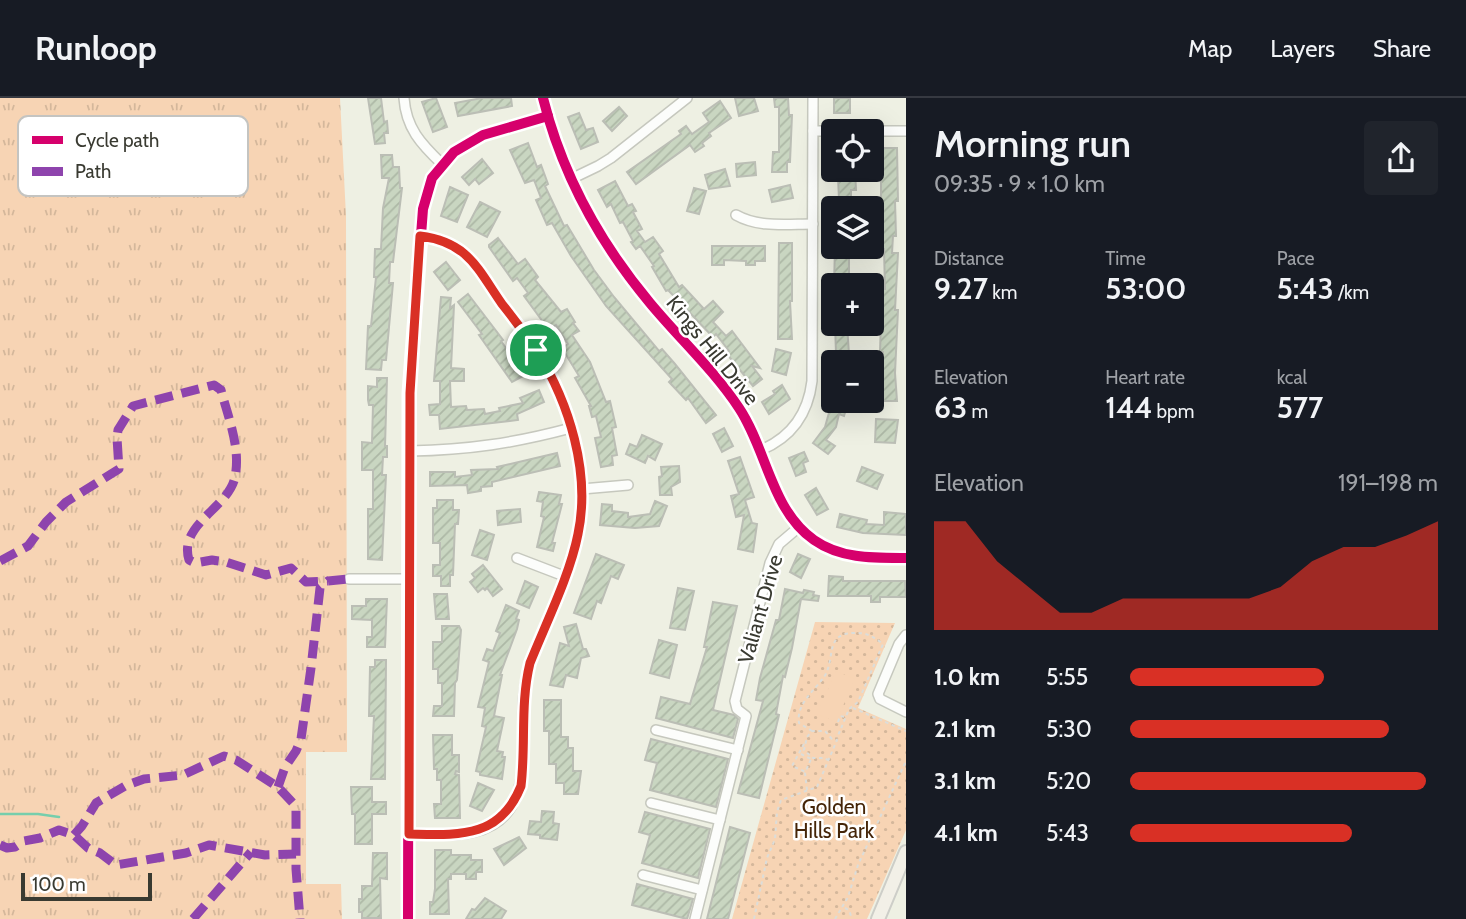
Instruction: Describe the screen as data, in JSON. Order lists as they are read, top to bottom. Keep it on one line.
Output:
{"streets":{"street":["Kings Hill Drive","Valiant Drive"]},"crossings":[["Kings Hill Drive","Valiant Drive"]],"parks":["Golden Hills Park"],"legend":["Cycle path","Path"],"scale_bar":"100 m","page":{"header":"Runloop","nav":["Map","Layers","Share"],"heading":["Morning run","09:35 · 9 × 1.0 km"],"map_buttons":["+","−"],"stats":[["Distance","9.27 km"],["Time","53:00"],["Pace","5:43 /km"],["Elevation","63 m"],["Heart rate","144 bpm"],["kcal","577"]],"chart":["Elevation","191–198 m"],"list":[{"name":"1.0 km","note":"5:55"},{"name":"2.1 km","note":"5:30"},{"name":"3.1 km","note":"5:20"},{"name":"4.1 km","note":"5:43"}],"scale":"100 m"}}
